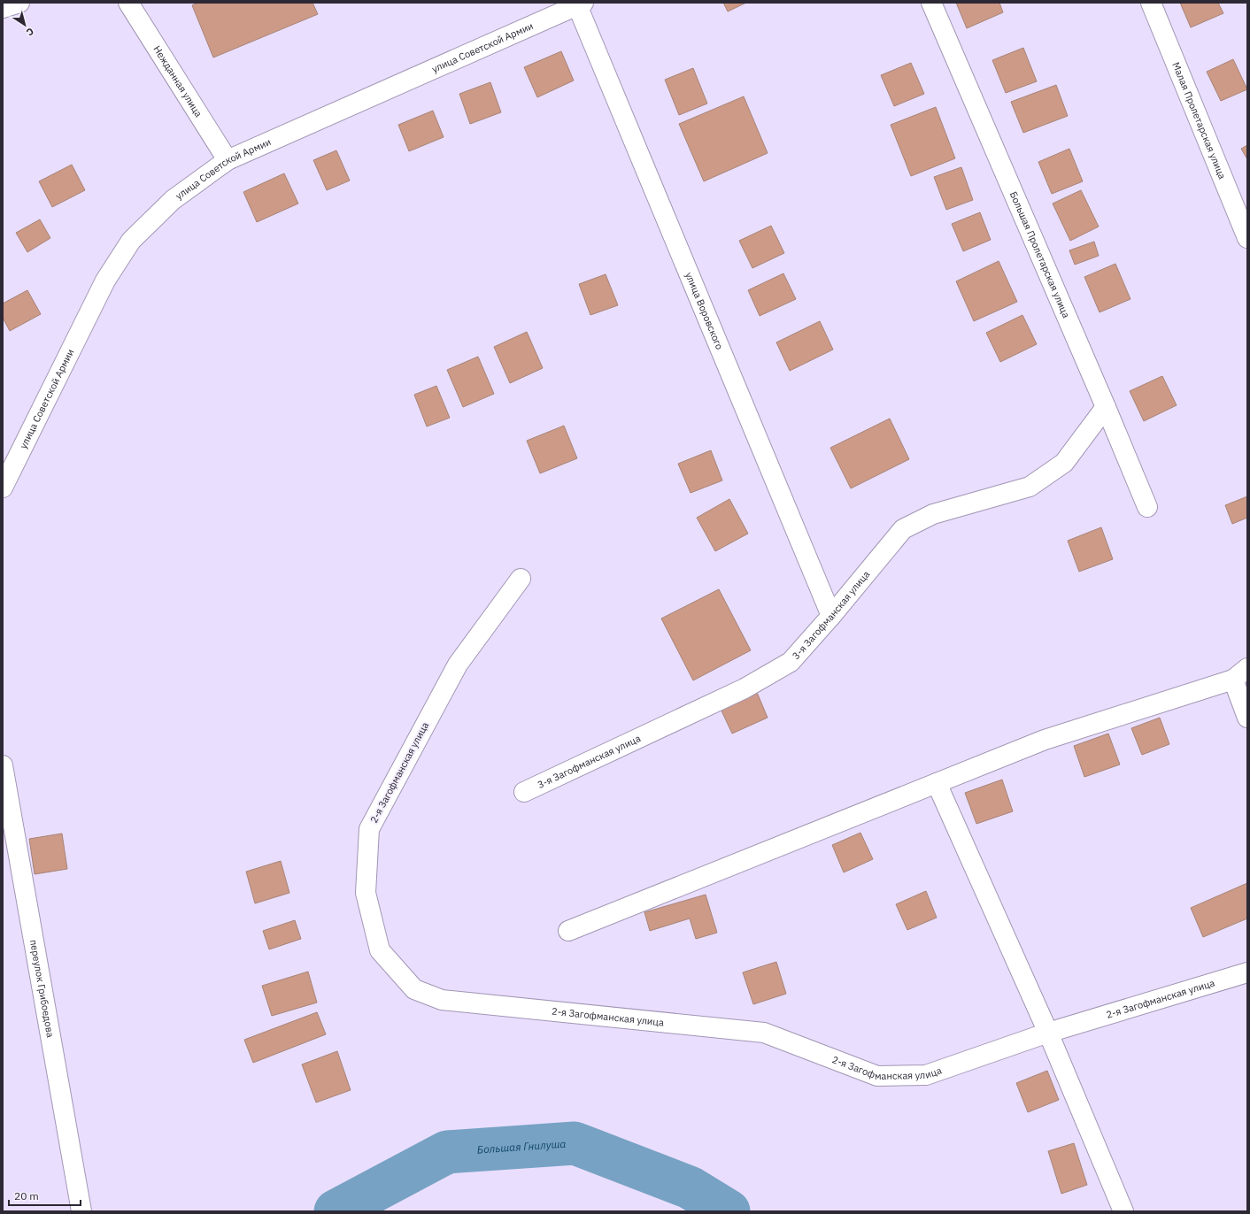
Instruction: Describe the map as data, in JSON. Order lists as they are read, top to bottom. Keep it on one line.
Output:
{"streets":{"street":["улица Советской Армии","Нежданная улица","Малая Пролетарская улица","Большая Пролетарская улица","улица Воровского","3-я Загофманская улица","2-я Загофманская улица","переулок Грибоедова"]},"crossings":[["улица Советской Армии","Нежданная улица"],["улица Советской Армии","улица Воровского"],["Большая Пролетарская улица","3-я Загофманская улица"],["улица Воровского","3-я Загофманская улица"]],"water":["Большая Гнилуша"],"scale_bar":"20 m","north":"bottom right"}
